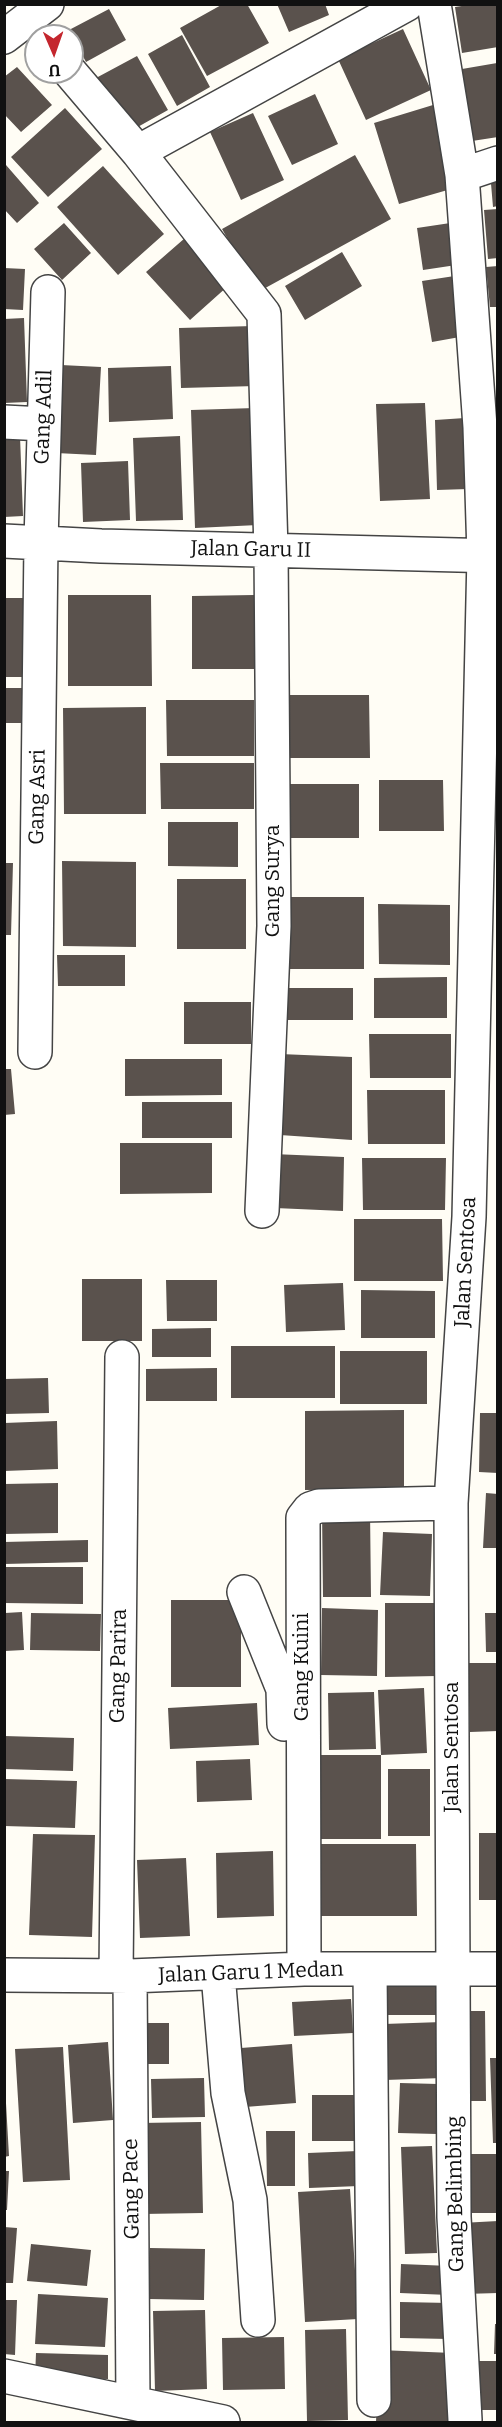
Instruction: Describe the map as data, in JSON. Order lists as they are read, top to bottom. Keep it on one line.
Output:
{"streets":{"street":["Gang Adil","Jalan Garu II","Gang Asri","Gang Surya","Jalan Sentosa","Gang Parira","Gang Kuini","Jalan Garu 1 Medan","Gang Pace","Gang Belimbing"]},"crossings":[["Gang Adil","Jalan Garu II"],["Gang Adil","Gang Asri"],["Jalan Garu II","Gang Asri"],["Jalan Garu II","Gang Surya"],["Jalan Garu II","Jalan Sentosa"],["Jalan Sentosa","Gang Kuini"],["Jalan Sentosa","Jalan Garu 1 Medan"],["Jalan Sentosa","Gang Belimbing"],["Gang Parira","Jalan Garu 1 Medan"],["Gang Parira","Gang Pace"],["Gang Kuini","Jalan Garu 1 Medan"],["Jalan Garu 1 Medan","Gang Pace"],["Jalan Garu 1 Medan","Gang Belimbing"]],"north":"bottom"}
